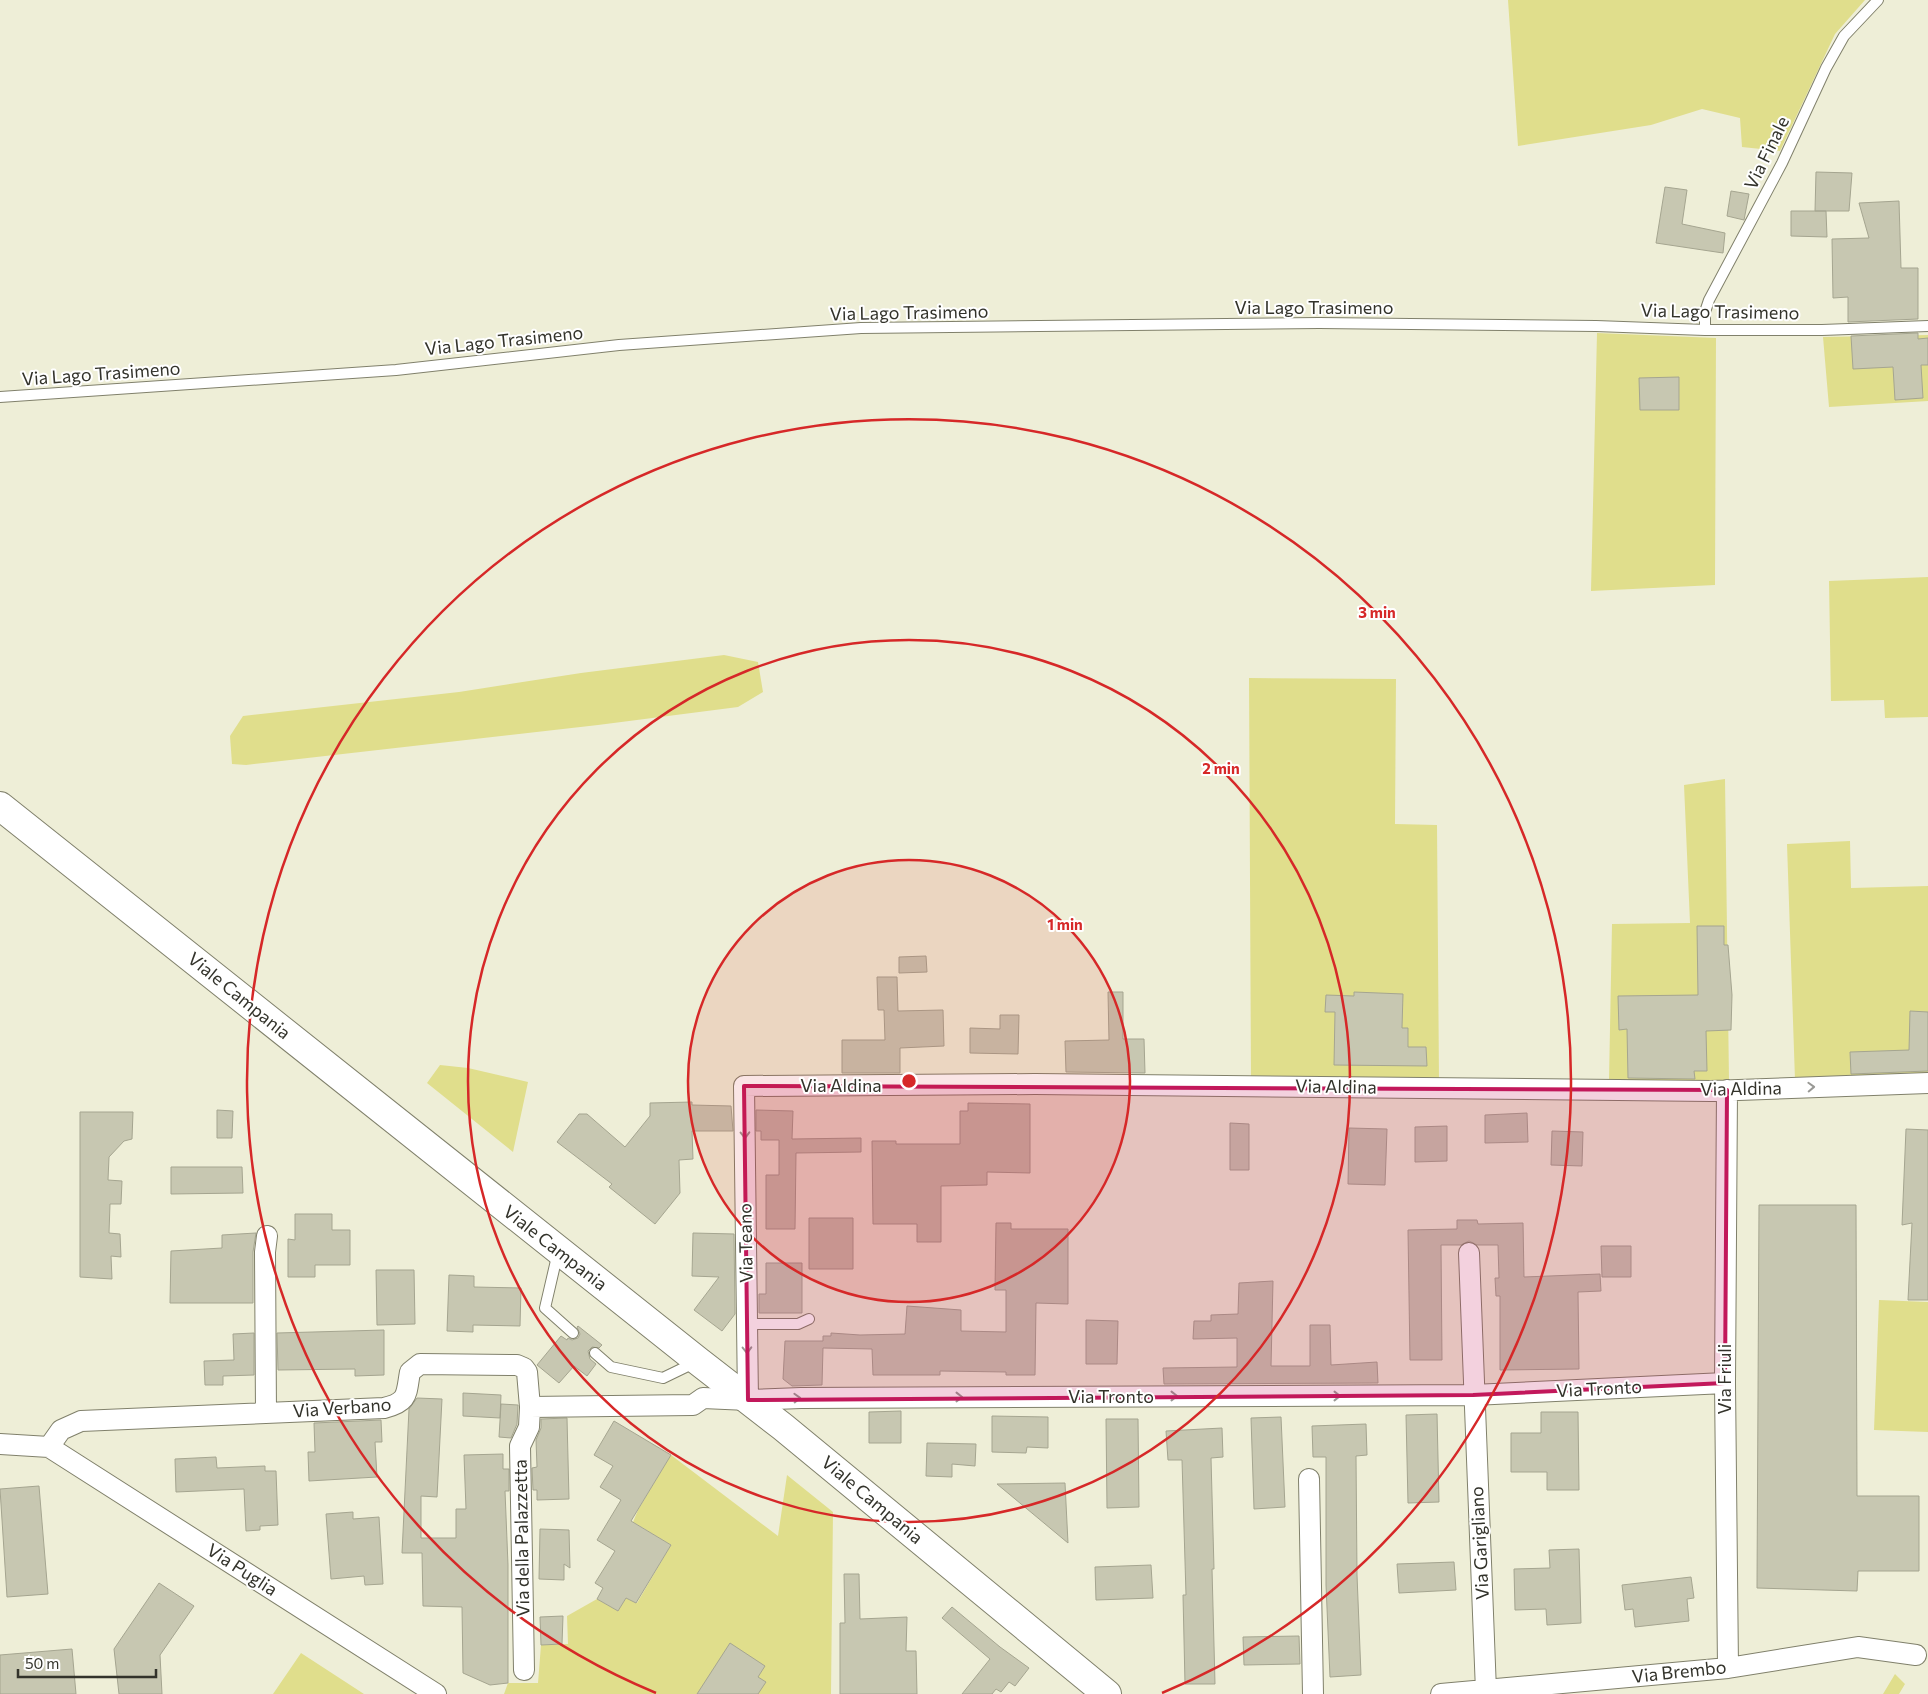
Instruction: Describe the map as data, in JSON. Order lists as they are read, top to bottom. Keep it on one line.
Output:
{"streets":{"street":["Viale Campania","Via Aldina","Via Teano","Via Friuli","Via Tronto","Via Verbano","Via della Palazzetta","Via Garigliano","Via Puglia","Via Brembo"],"lane":["Via Finale","Via Lago Trasimeno"]},"crossings":[["Via Finale","Via Lago Trasimeno"],["Viale Campania","Via Teano"],["Viale Campania","Via Tronto"],["Via Aldina","Via Teano"],["Via Aldina","Via Friuli"],["Via Teano","Via Tronto"],["Via Friuli","Via Tronto"],["Via Friuli","Via Brembo"],["Via Tronto","Via Garigliano"],["Via Verbano","Via della Palazzetta"],["Via Verbano","Via Puglia"],["Via Garigliano","Via Brembo"]],"one_way":["Via Teano","Via Tronto"],"scale_bar":"50 m","rings":["3 min","2 min","1 min"]}
